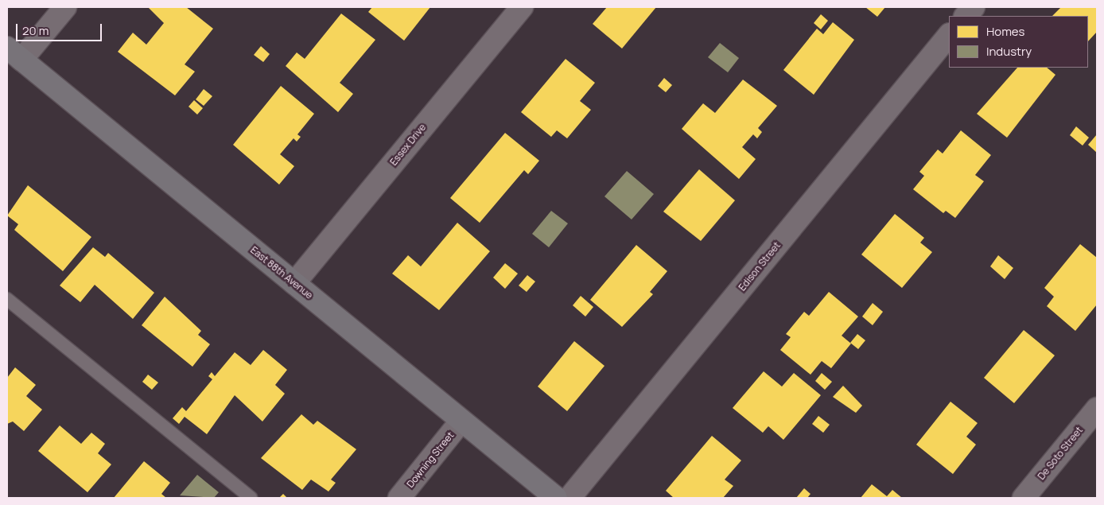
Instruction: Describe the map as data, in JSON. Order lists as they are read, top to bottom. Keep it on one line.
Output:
{"streets":{"main road":["East 88th Avenue"],"street":["Essex Drive","Edison Street","De Soto Street","Downing Street"]},"crossings":[["Essex Drive","East 88th Avenue"],["East 88th Avenue","Downing Street"]],"legend":["Homes","Industry"],"scale_bar":"20 m"}
